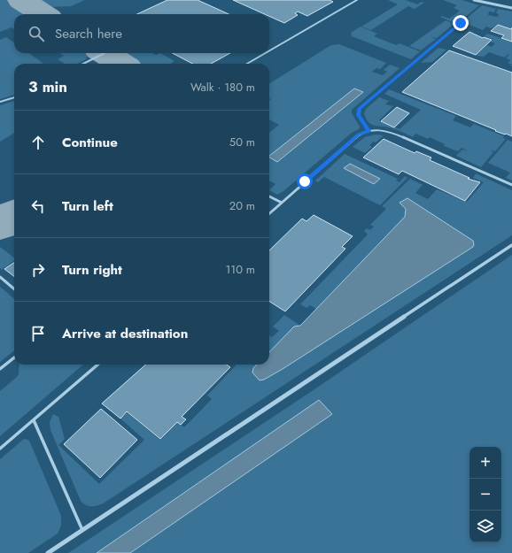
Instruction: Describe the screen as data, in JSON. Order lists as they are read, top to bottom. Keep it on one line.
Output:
{"page":{"search":"Search here","heading":["3 min","Walk · 180 m"],"list":[["Continue","50 m"],["Turn left","20 m"],["Turn right","110 m"],"Arrive at destination"],"map_buttons":["+","−"]}}
